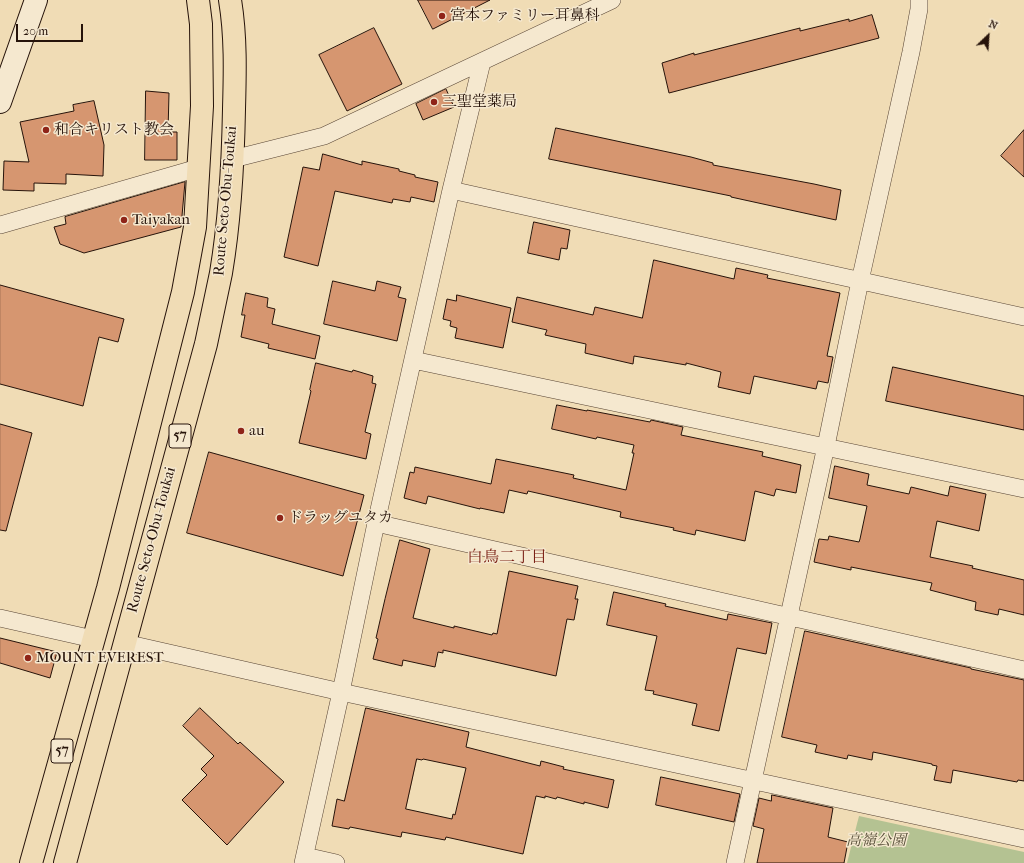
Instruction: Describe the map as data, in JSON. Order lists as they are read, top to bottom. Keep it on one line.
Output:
{"streets":{"main road":["Route Seto-Obu-Toukai","57"]},"districts":["白鳥二丁目"],"parks":["高嶺公園"],"places":["宮本ファミリー耳鼻科","三聖堂薬局","和合キリスト教会","Taiyakan","au","ドラッグユタカ","MOUNT EVEREST"],"scale_bar":"20 m","north":"top right"}
